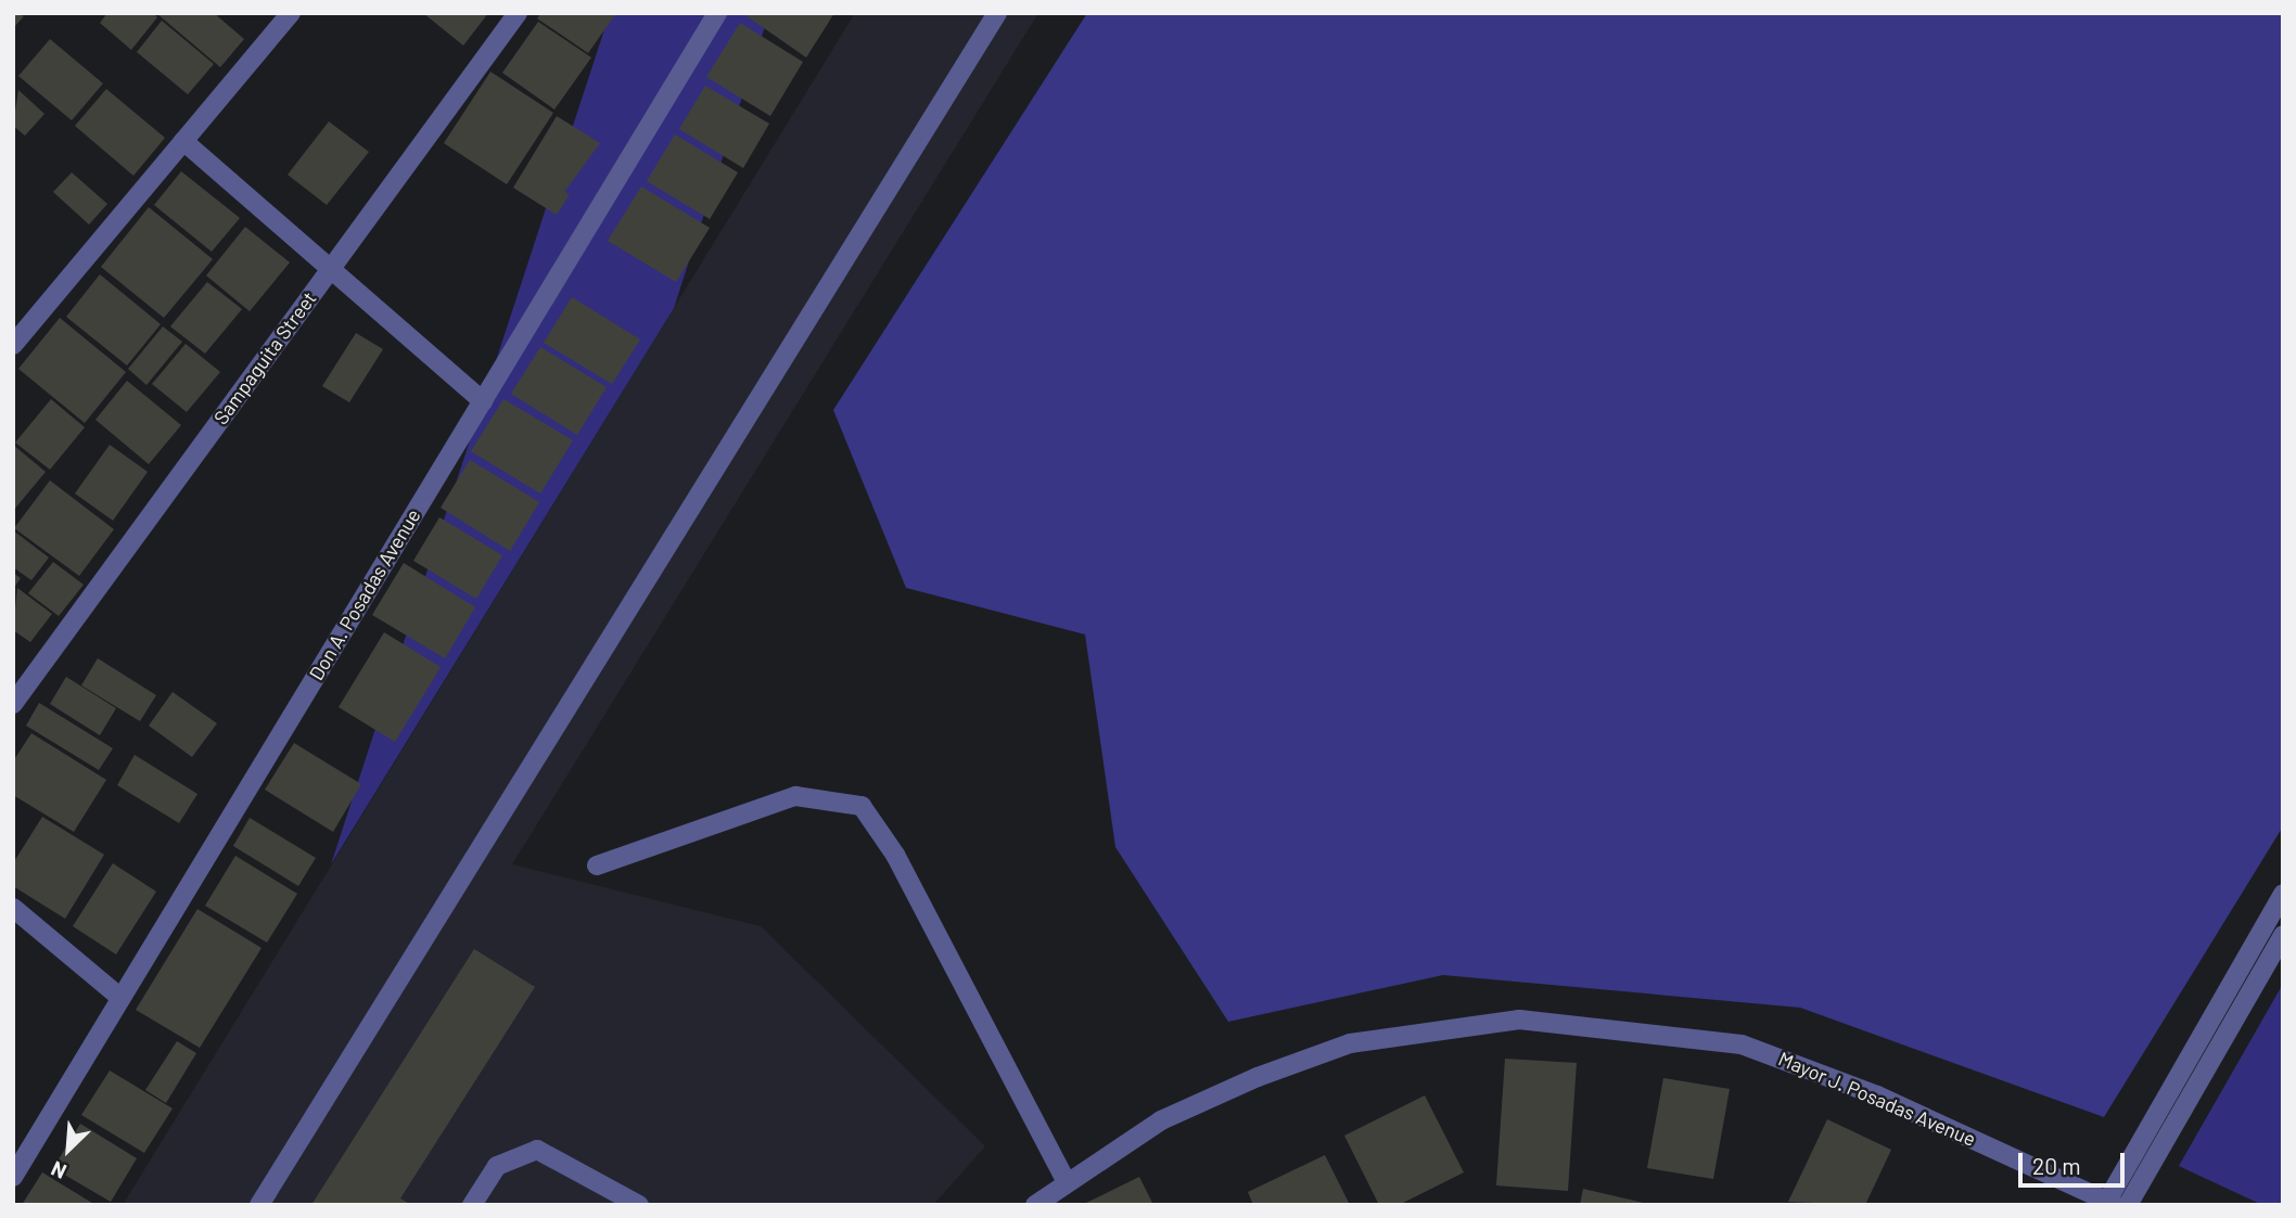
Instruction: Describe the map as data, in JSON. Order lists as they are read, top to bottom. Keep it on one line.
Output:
{"streets":{"street":["Sampaguita Street","Don A. Posadas Avenue","Mayor J. Posadas Avenue"]},"scale_bar":"20 m","north":"bottom left"}
